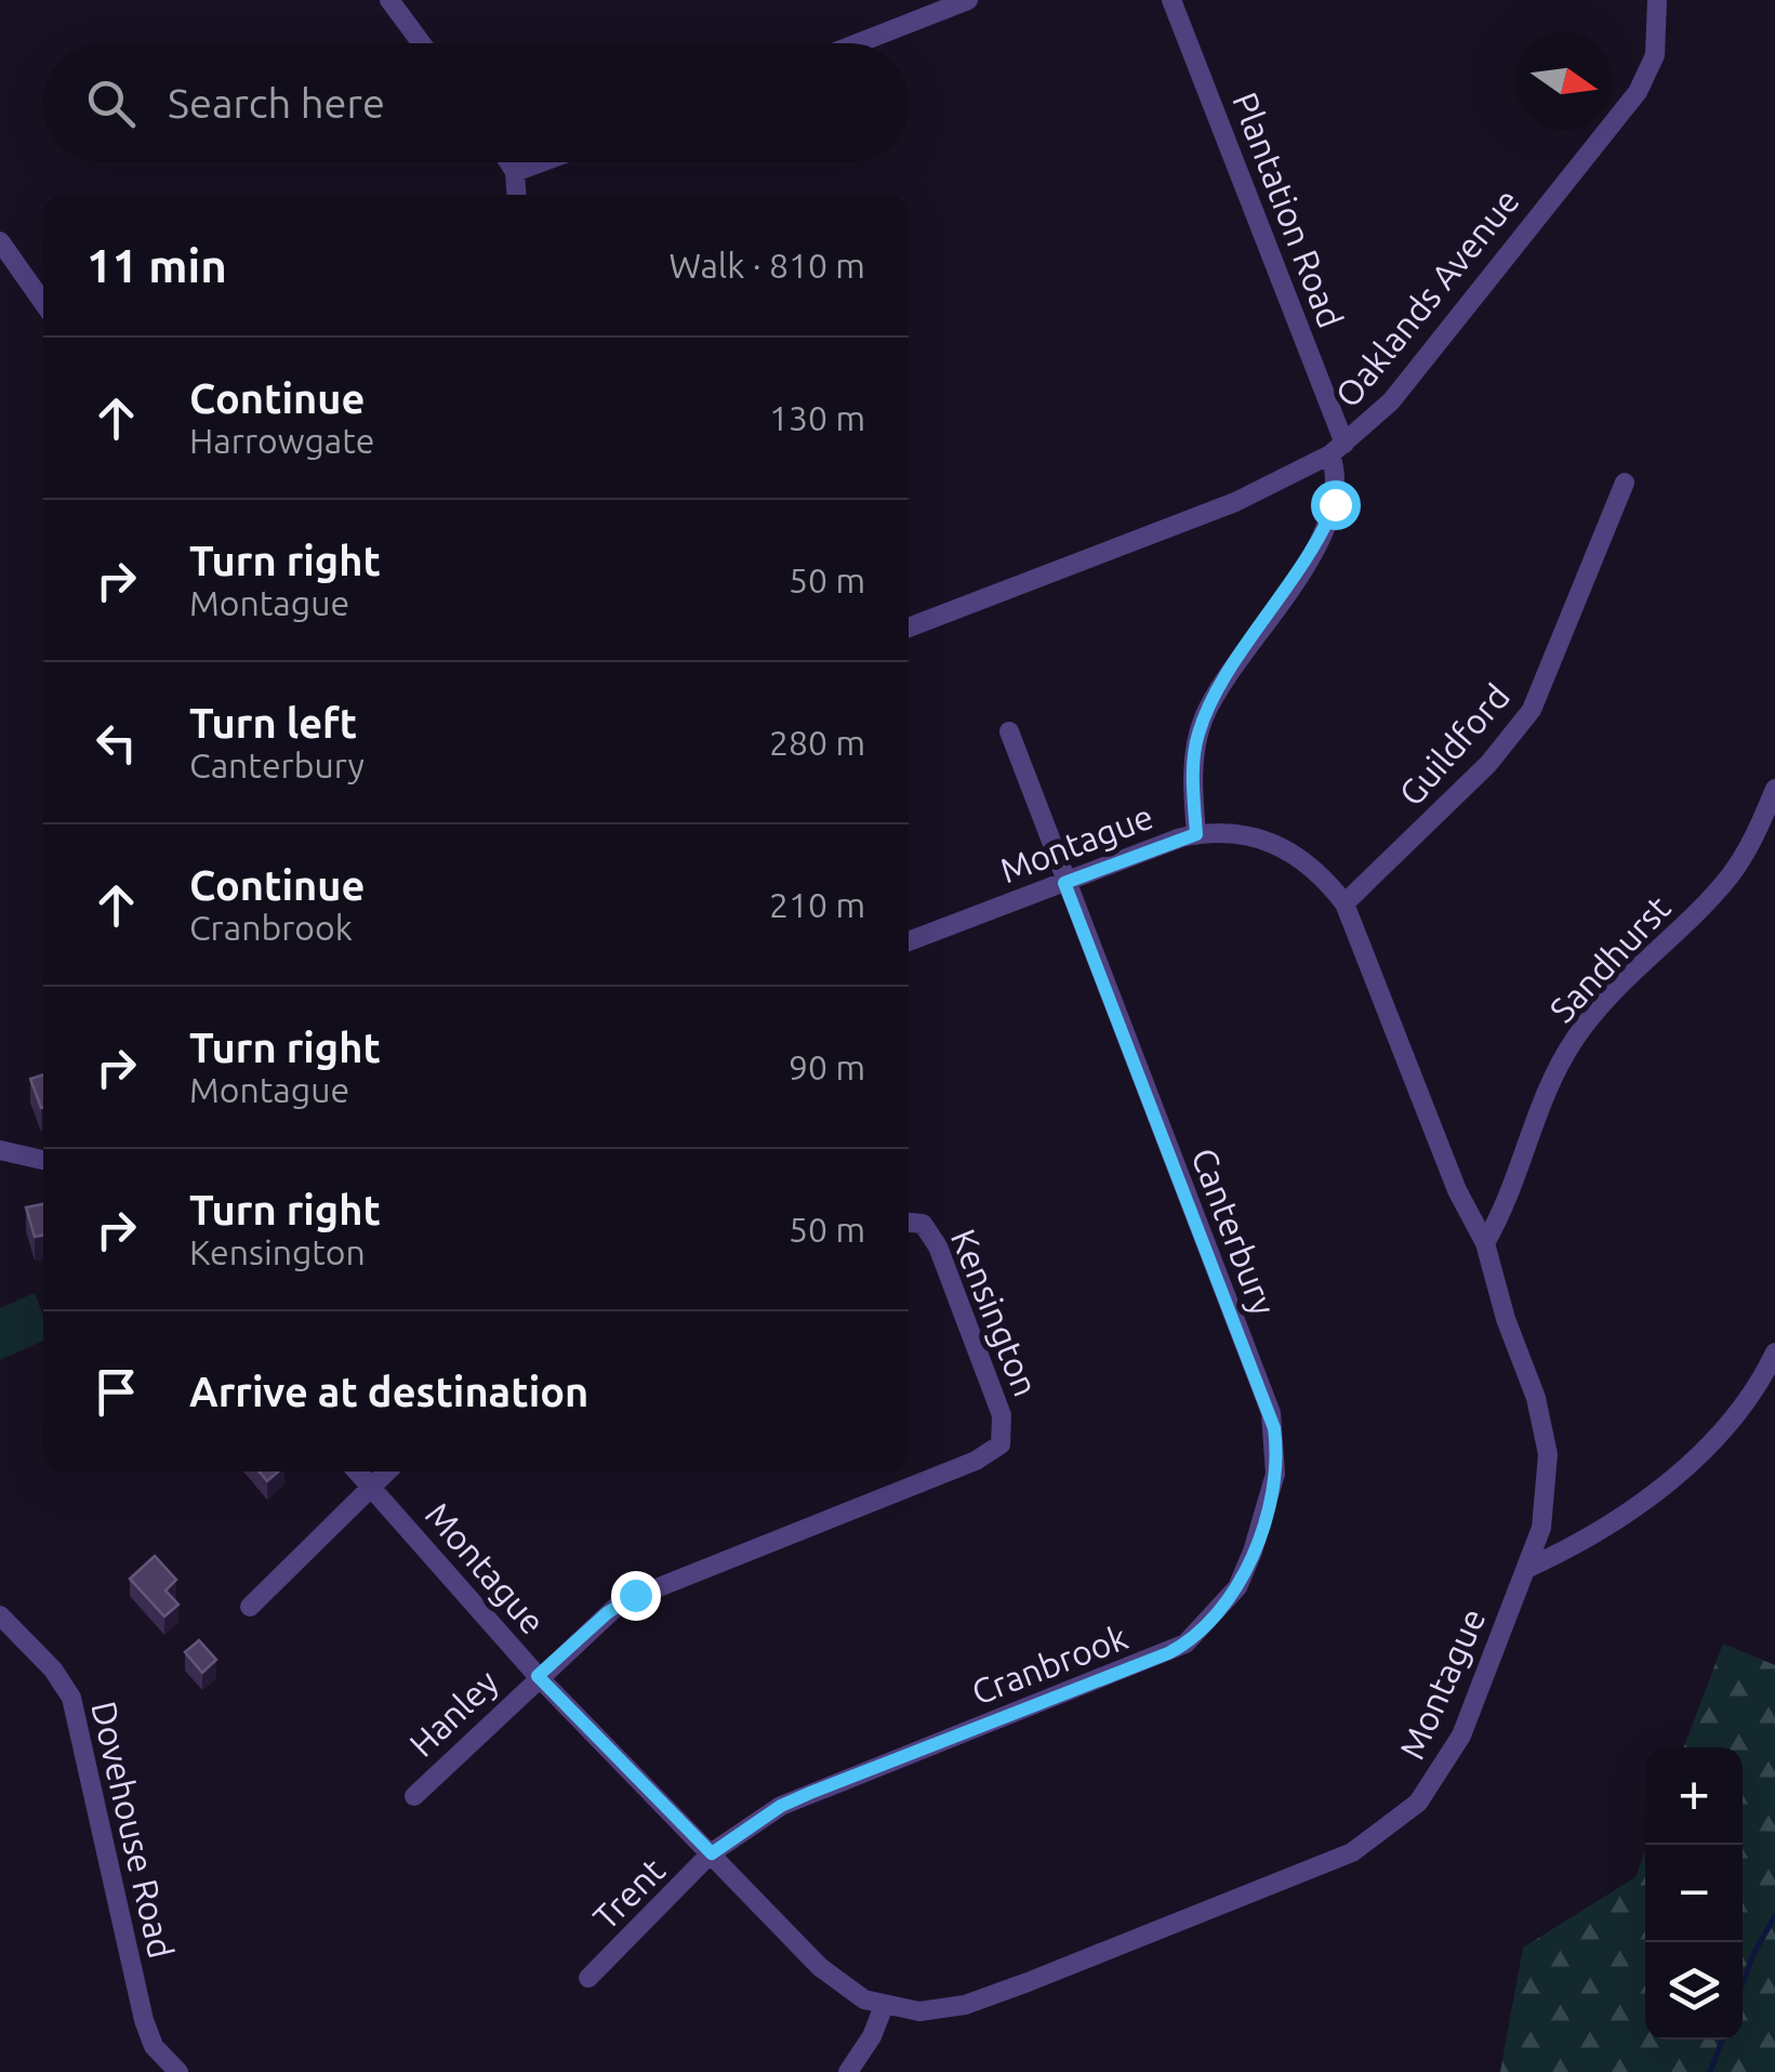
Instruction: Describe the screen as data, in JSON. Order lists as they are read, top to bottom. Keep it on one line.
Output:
{"streets":{"street":["Plantation Road","Oaklands Avenue","Guildford","Montague","Sandhurst","Canterbury","Kensington","Cranbrook","Hanley","Dovehouse Road","Trent"]},"crossings":[["Plantation Road","Oaklands Avenue"],["Plantation Road","Montague"],["Guildford","Montague"],["Montague","Sandhurst"],["Montague","Canterbury"],["Montague","Kensington"],["Montague","Cranbrook"],["Montague","Hanley"],["Montague","Trent"],["Canterbury","Cranbrook"],["Kensington","Hanley"],["Cranbrook","Trent"]],"north":"right","page":{"search":"Search here","heading":["11 min","Walk · 810 m"],"list":[["Continue","Harrowgate","130 m"],["Turn right","Montague","50 m"],["Turn left","Canterbury","280 m"],["Continue","Cranbrook","210 m"],["Turn right","Montague","90 m"],["Turn right","Kensington","50 m"],"Arrive at destination"],"map_buttons":["+","−"]}}
